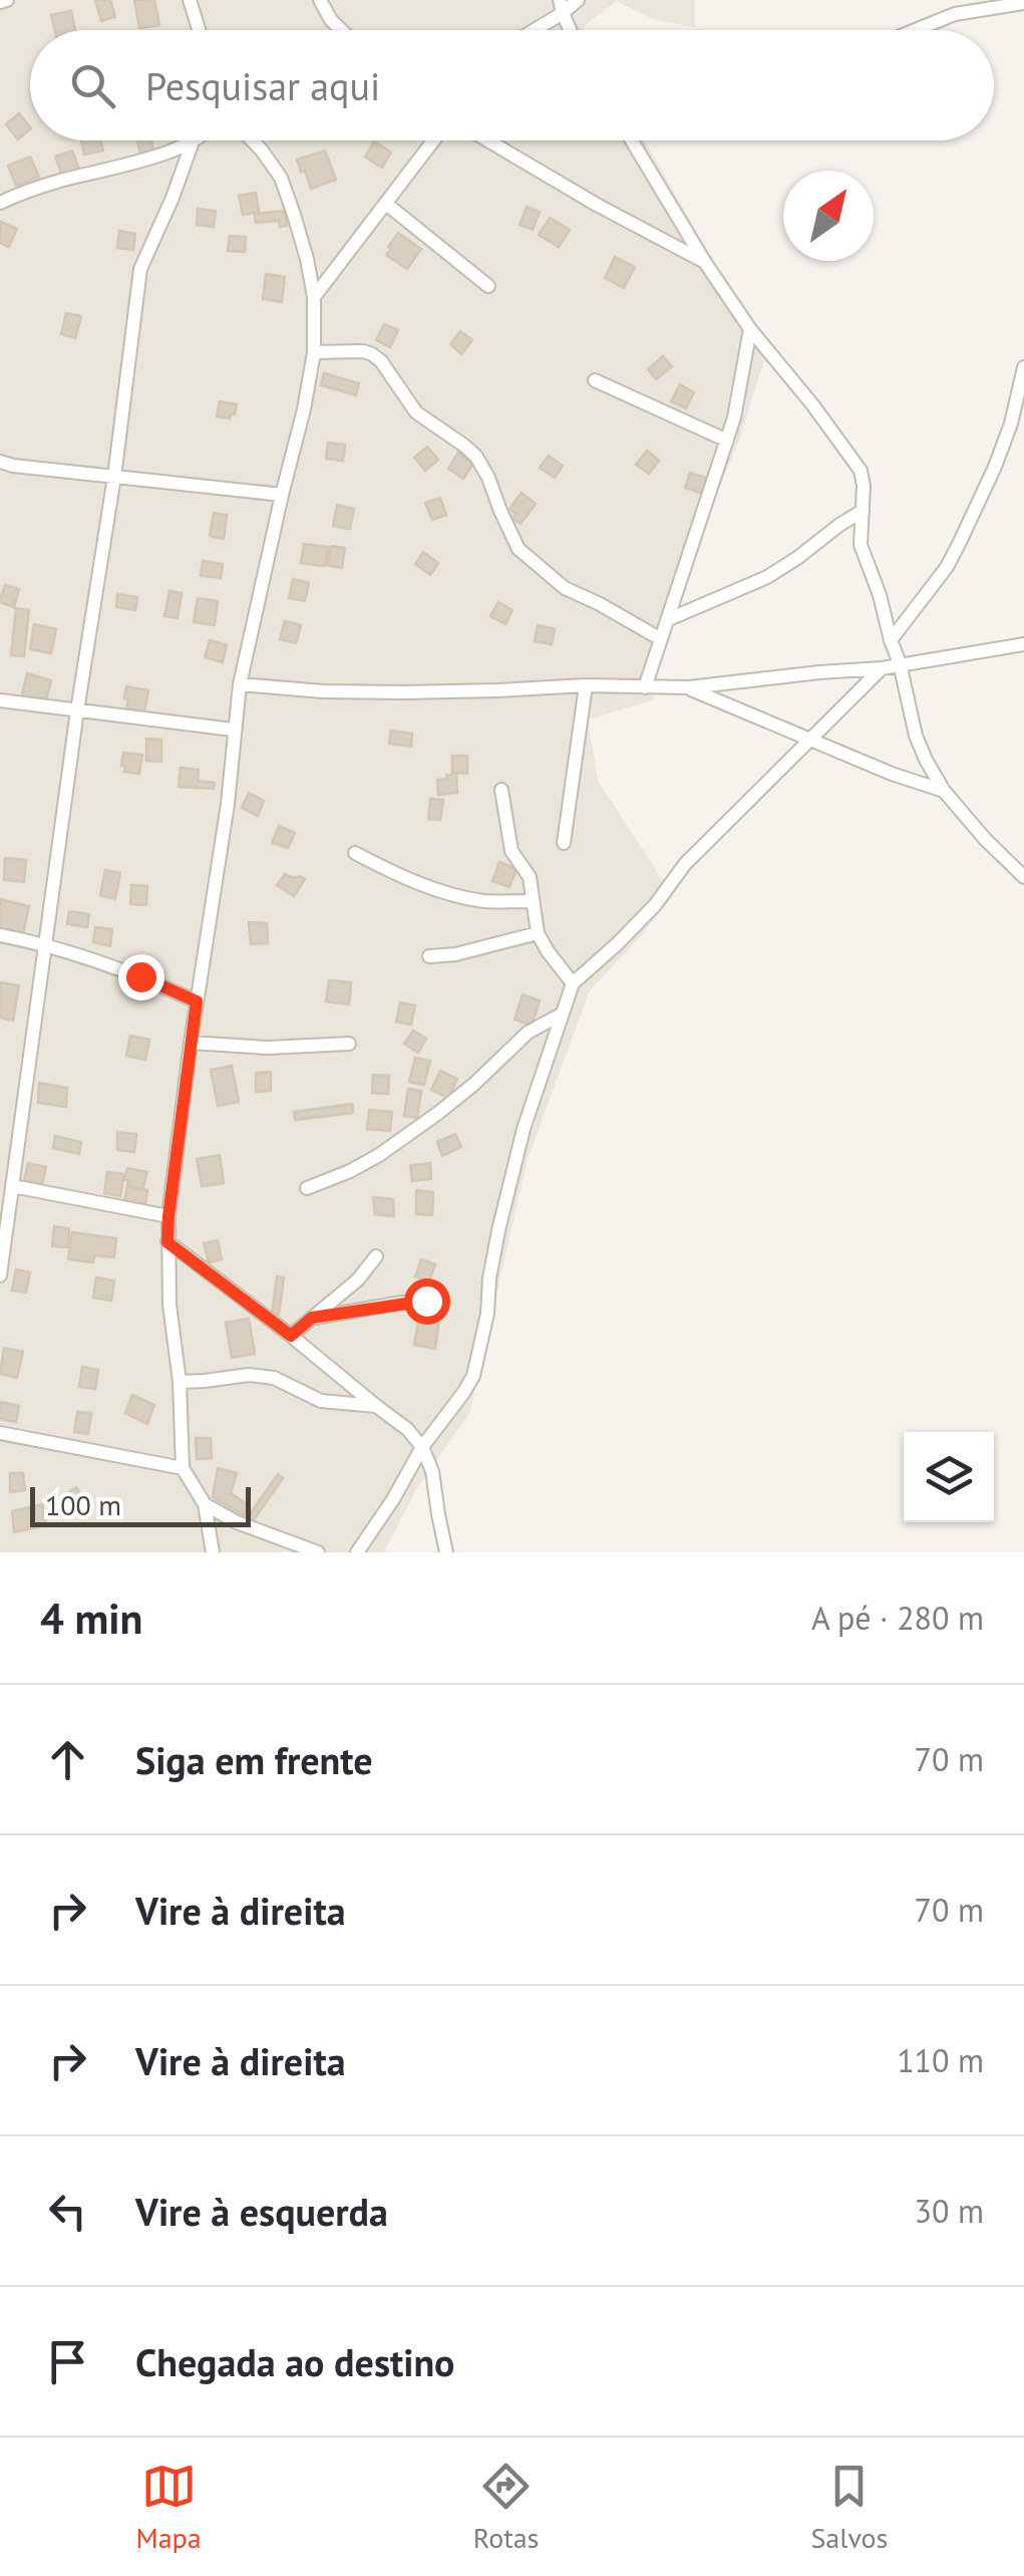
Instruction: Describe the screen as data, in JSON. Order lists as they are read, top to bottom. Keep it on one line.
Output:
{"scale_bar":"100 m","north":"top right","page":{"search":"Pesquisar aqui","scale":"100 m","heading":["4 min","A pé · 280 m"],"list":[["Siga em frente","70 m"],["Vire à direita","70 m"],["Vire à direita","110 m"],["Vire à esquerda","30 m"],"Chegada ao destino"],"nav":["Mapa","Rotas","Salvos"]}}
